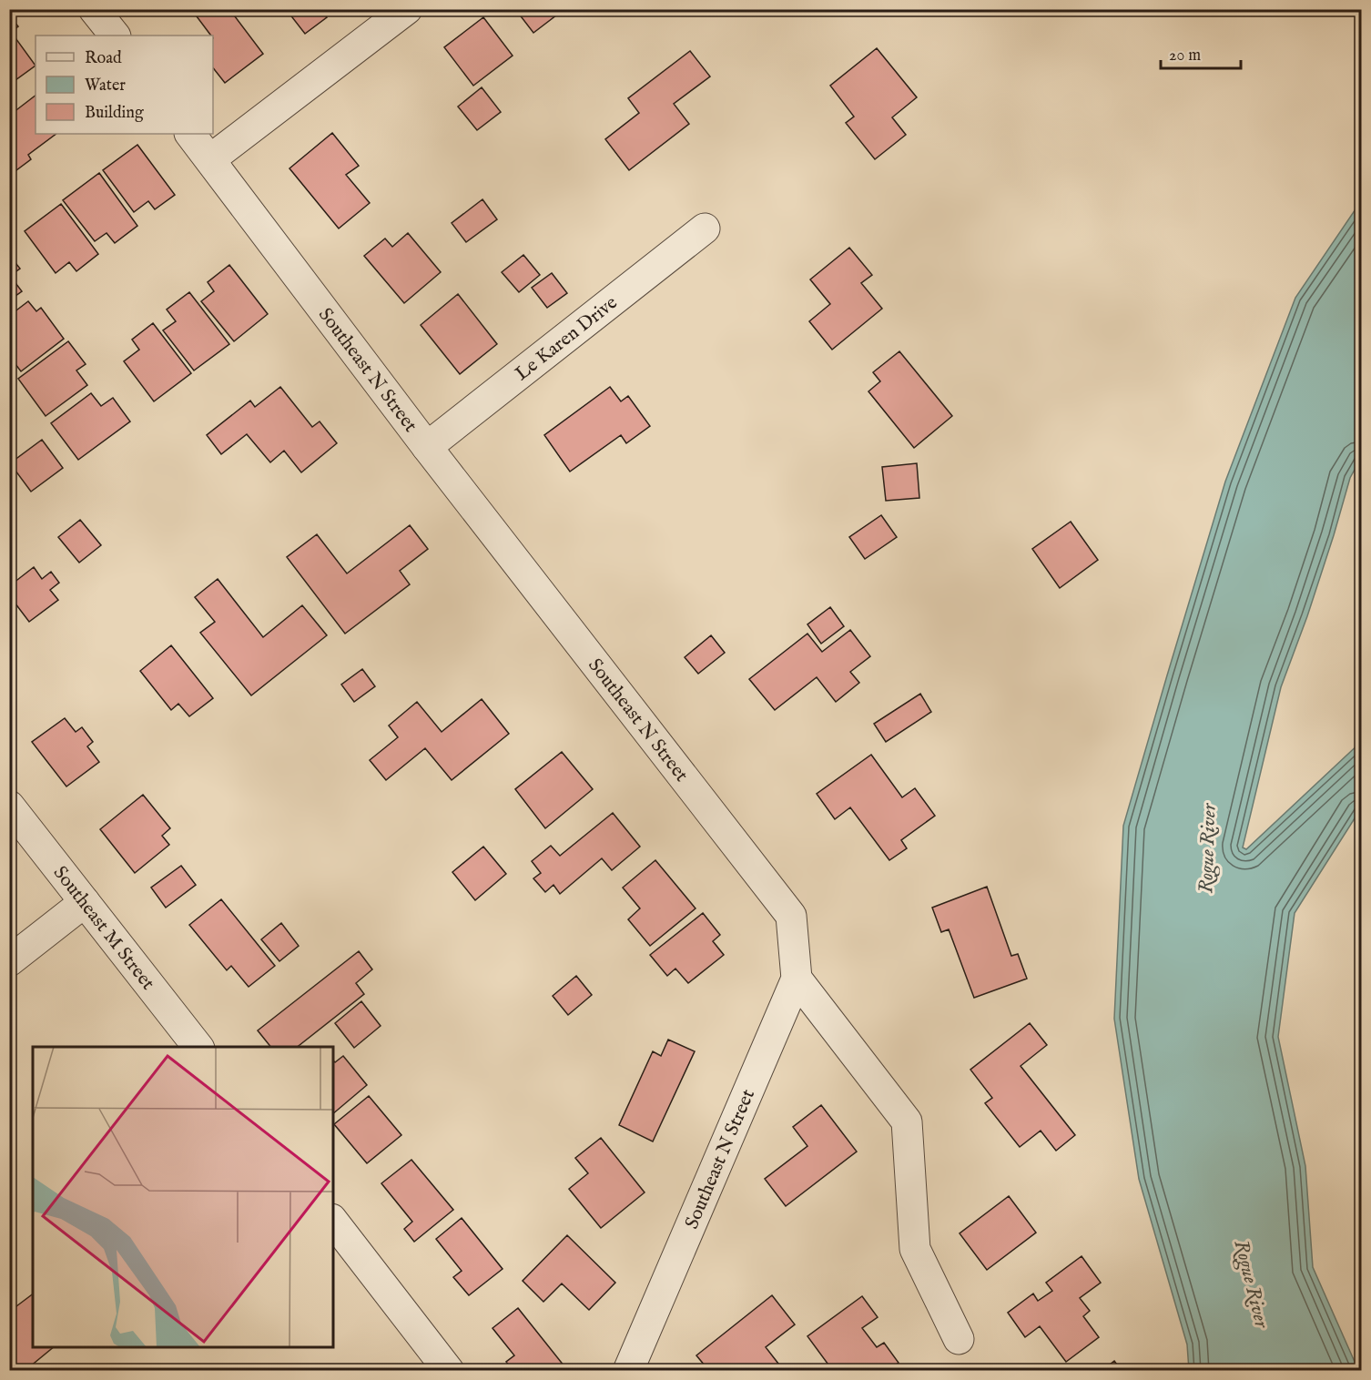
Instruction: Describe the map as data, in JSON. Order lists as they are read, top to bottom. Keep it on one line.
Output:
{"streets":{"street":["Le Karen Drive","Southeast N Street","Southeast M Street"]},"crossings":[["Le Karen Drive","Southeast N Street"]],"water":["Rogue River"],"legend":["Road","Water","Building"],"scale_bar":"20 m"}
